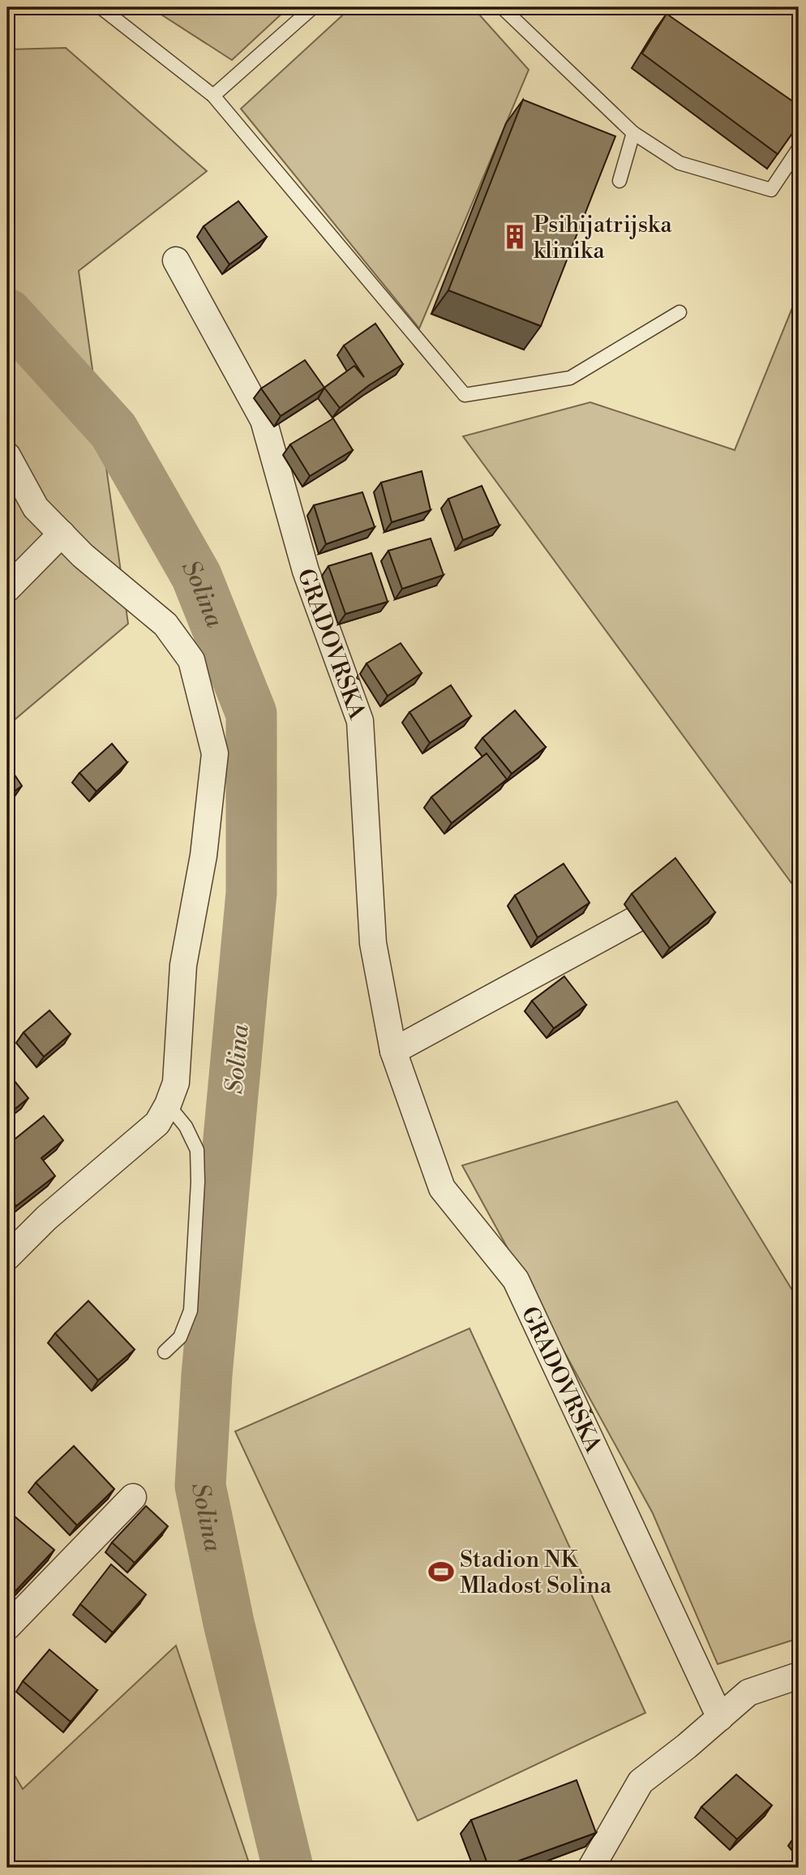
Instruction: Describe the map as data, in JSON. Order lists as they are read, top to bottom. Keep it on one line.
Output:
{"streets":{"street":["GRADOVRŠKA"]},"water":["Solina"],"places":{"building":["Psihijatrijska klinika"],"sports":["Stadion NK Mladost Solina"]}}
